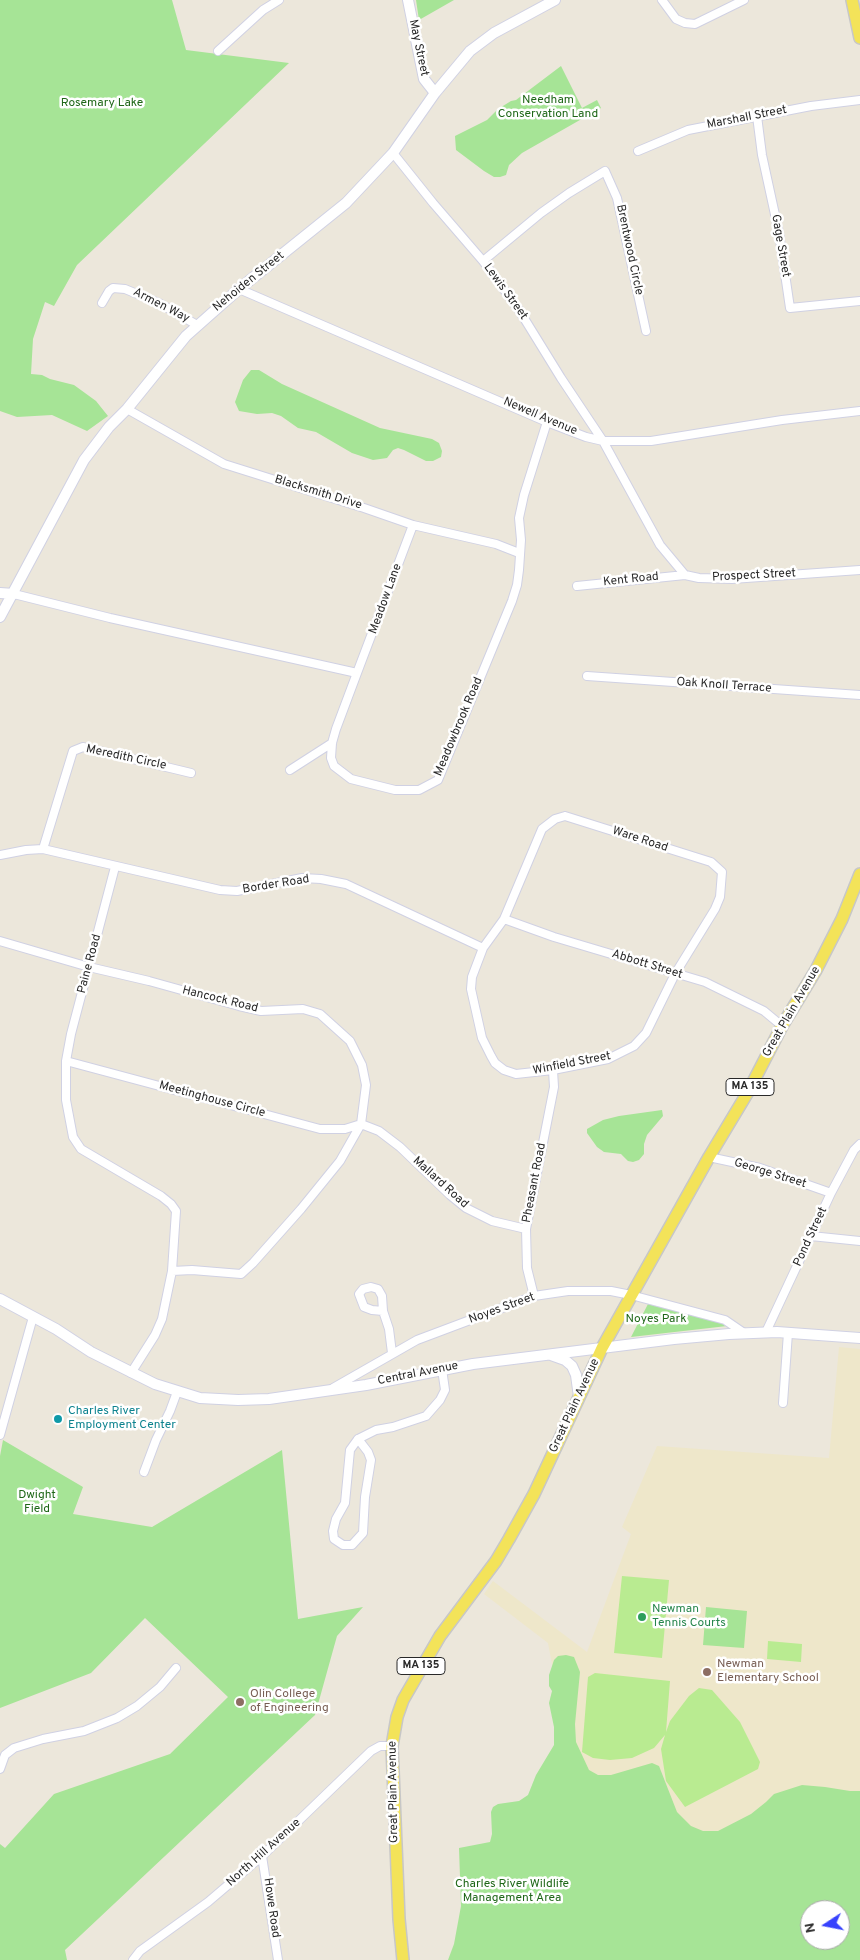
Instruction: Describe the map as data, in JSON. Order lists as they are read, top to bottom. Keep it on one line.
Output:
{"streets":{"main road":["May Street","Nehoiden Street","Great Plain Avenue","MA 135","Central Avenue"],"street":["Marshall Street","Gage Street","Brentwood Circle","Lewis Street","Armen Way","Newell Avenue","Blacksmith Drive","Prospect Street","Kent Road","Meadow Lane","Oak Knoll Terrace","Meadowbrook Road","Meredith Circle","Ware Road","Border Road","Paine Road","Abbott Street","Hancock Road","Winfield Street","Meetinghouse Circle","George Street","Mallard Road","Pheasant Road","Pond Street","Noyes Street","North Hill Avenue","Howe Road"]},"crossings":[["May Street","Nehoiden Street"],["Marshall Street","Gage Street"],["Brentwood Circle","Lewis Street"],["Nehoiden Street","Lewis Street"],["Nehoiden Street","Armen Way"],["Nehoiden Street","Newell Avenue"],["Nehoiden Street","Blacksmith Drive"],["Lewis Street","Newell Avenue"],["Newell Avenue","Meadowbrook Road"],["Blacksmith Drive","Meadow Lane"],["Blacksmith Drive","Meadowbrook Road"],["Prospect Street","Kent Road"],["Meadow Lane","Meadowbrook Road"],["Meredith Circle","Border Road"],["Ware Road","Abbott Street"],["Ware Road","Winfield Street"],["Border Road","Paine Road"],["Border Road","Winfield Street"],["Paine Road","Hancock Road"],["Paine Road","Meetinghouse Circle"],["Abbott Street","Great Plain Avenue"],["Abbott Street","Winfield Street"],["Hancock Road","Meetinghouse Circle"],["Hancock Road","Mallard Road"],["Great Plain Avenue","George Street"],["Great Plain Avenue","Noyes Street"],["Great Plain Avenue","Central Avenue"],["Great Plain Avenue","North Hill Avenue"],["Winfield Street","Pheasant Road"],["Meetinghouse Circle","Mallard Road"],["George Street","Pond Street"],["Mallard Road","Pheasant Road"],["Pheasant Road","Noyes Street"],["Pond Street","Central Avenue"],["Noyes Street","Central Avenue"],["North Hill Avenue","Howe Road"]],"parks":["Needham Conservation Land","Rosemary Lake","Noyes Park","Dwight Field","Charles River Wildlife Management Area"],"places":["Charles River Employment Center","Newman Tennis Courts","Newman Elementary School","Olin College of Engineering"],"north":"left"}
